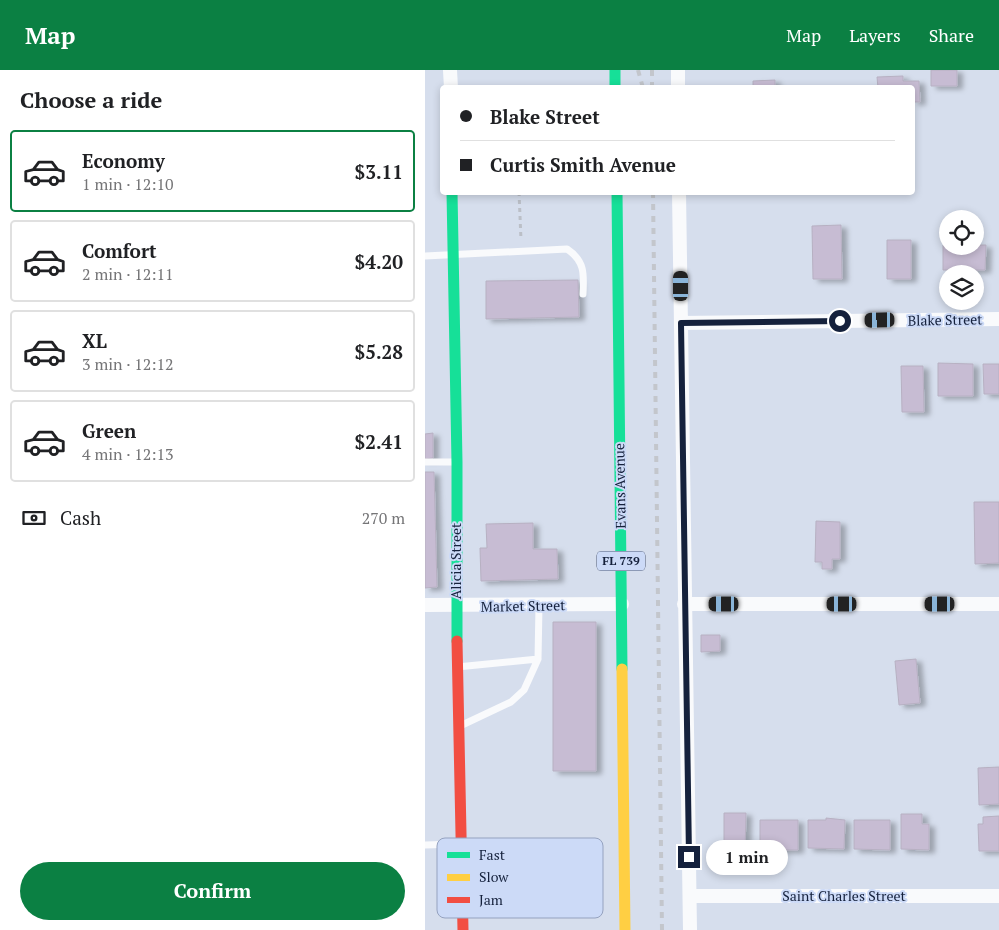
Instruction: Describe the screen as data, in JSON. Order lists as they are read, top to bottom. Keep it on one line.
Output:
{"streets":{"main road":["Evans Avenue","Alicia Street","FL 739"],"street":["Blake Street","Market Street","Saint Charles Street"]},"crossings":[["Evans Avenue","Market Street"],["Alicia Street","Market Street"]],"legend":["Fast","Slow","Jam"],"page":{"header":"Map","nav":["Map","Layers","Share"],"heading":"Choose a ride","banner":["Blake Street","Curtis Smith Avenue"],"list":[{"name":"Economy","note":"1 min · 12:10","value":"$3.11"},{"name":"Comfort","note":"2 min · 12:11","value":"$4.20"},{"name":"XL","note":"3 min · 12:12","value":"$5.28"},{"name":"Green","note":"4 min · 12:13","value":"$2.41"}],"pay":["Cash","270 m"],"bubble":"1 min","buttons":"Confirm"}}
